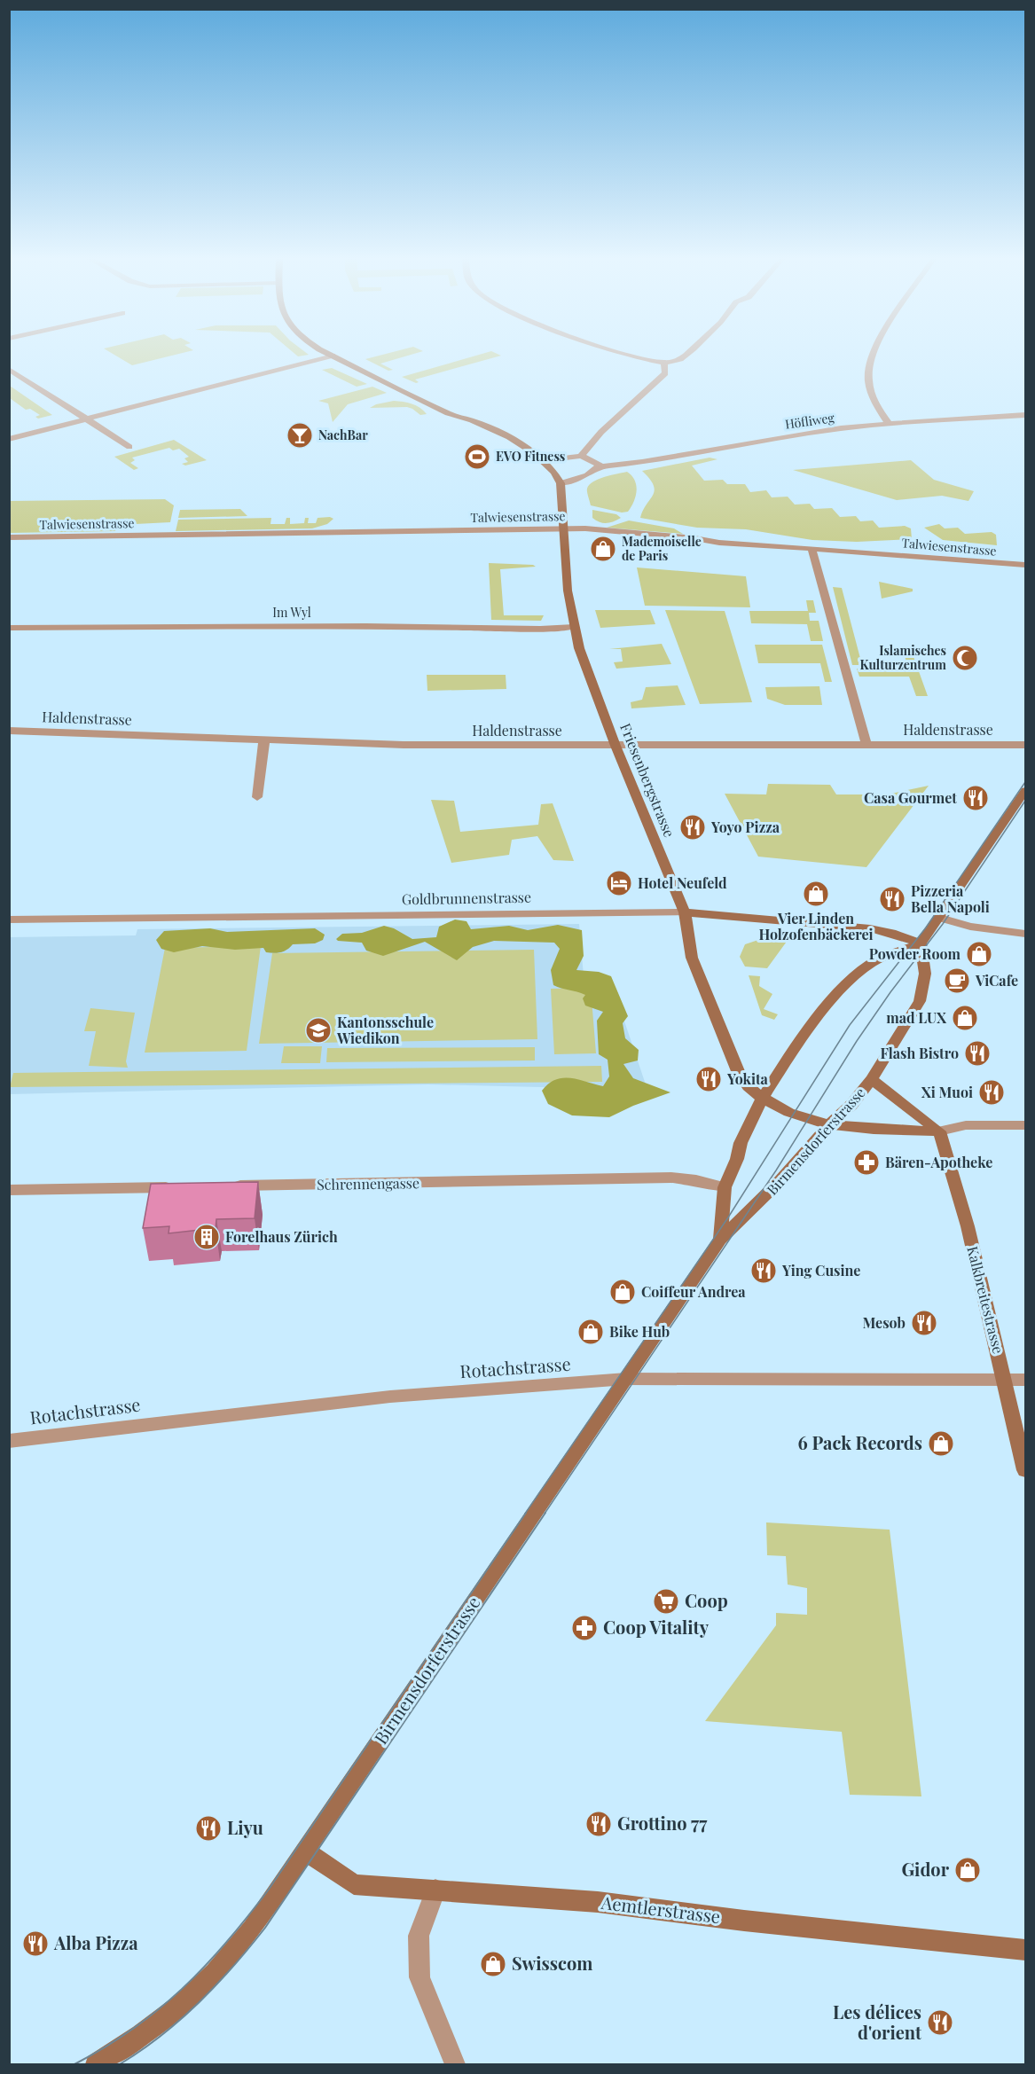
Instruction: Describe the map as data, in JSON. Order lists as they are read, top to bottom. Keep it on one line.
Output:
{"streets":{"street":["Höfliweg","Talwiesenstrasse","Im Wyl","Haldenstrasse","Friesenbergstrasse","Goldbrunnenstrasse","Birmensdorferstrasse","Schrennengasse","Kalkbreitestrasse","Rotachstrasse","Aemtlerstrasse"]},"crossings":[["Talwiesenstrasse","Friesenbergstrasse"],["Im Wyl","Friesenbergstrasse"],["Haldenstrasse","Friesenbergstrasse"],["Friesenbergstrasse","Goldbrunnenstrasse"],["Friesenbergstrasse","Birmensdorferstrasse"],["Goldbrunnenstrasse","Birmensdorferstrasse"],["Birmensdorferstrasse","Schrennengasse"],["Birmensdorferstrasse","Rotachstrasse"],["Birmensdorferstrasse","Aemtlerstrasse"],["Kalkbreitestrasse","Rotachstrasse"]],"places":{"bar":["NachBar"],"sports":["EVO Fitness"],"shop":["Mademoiselle de Paris","Vier Linden Holzofenbäckerei","Powder Room","mad LUX","Coiffeur Andrea","Bike Hub","6 Pack Records","Gidor","Swisscom"],"mosque":["Islamisches Kulturzentrum"],"restaurant":["Casa Gourmet","Yoyo Pizza","Pizzeria Bella Napoli","Flash Bistro","Yokita","Xi Muoi","Ying Cusine","Mesob","Grottino 77","Liyu","Alba Pizza","Les délices d'orient"],"hotel":["Hotel Neufeld"],"cafe":["ViCafe"],"school or university":["Kantonsschule Wiedikon"],"pharmacy":["Bären-Apotheke","Coop Vitality"],"building":["Forelhaus Zürich"],"supermarket":["Coop"]}}
